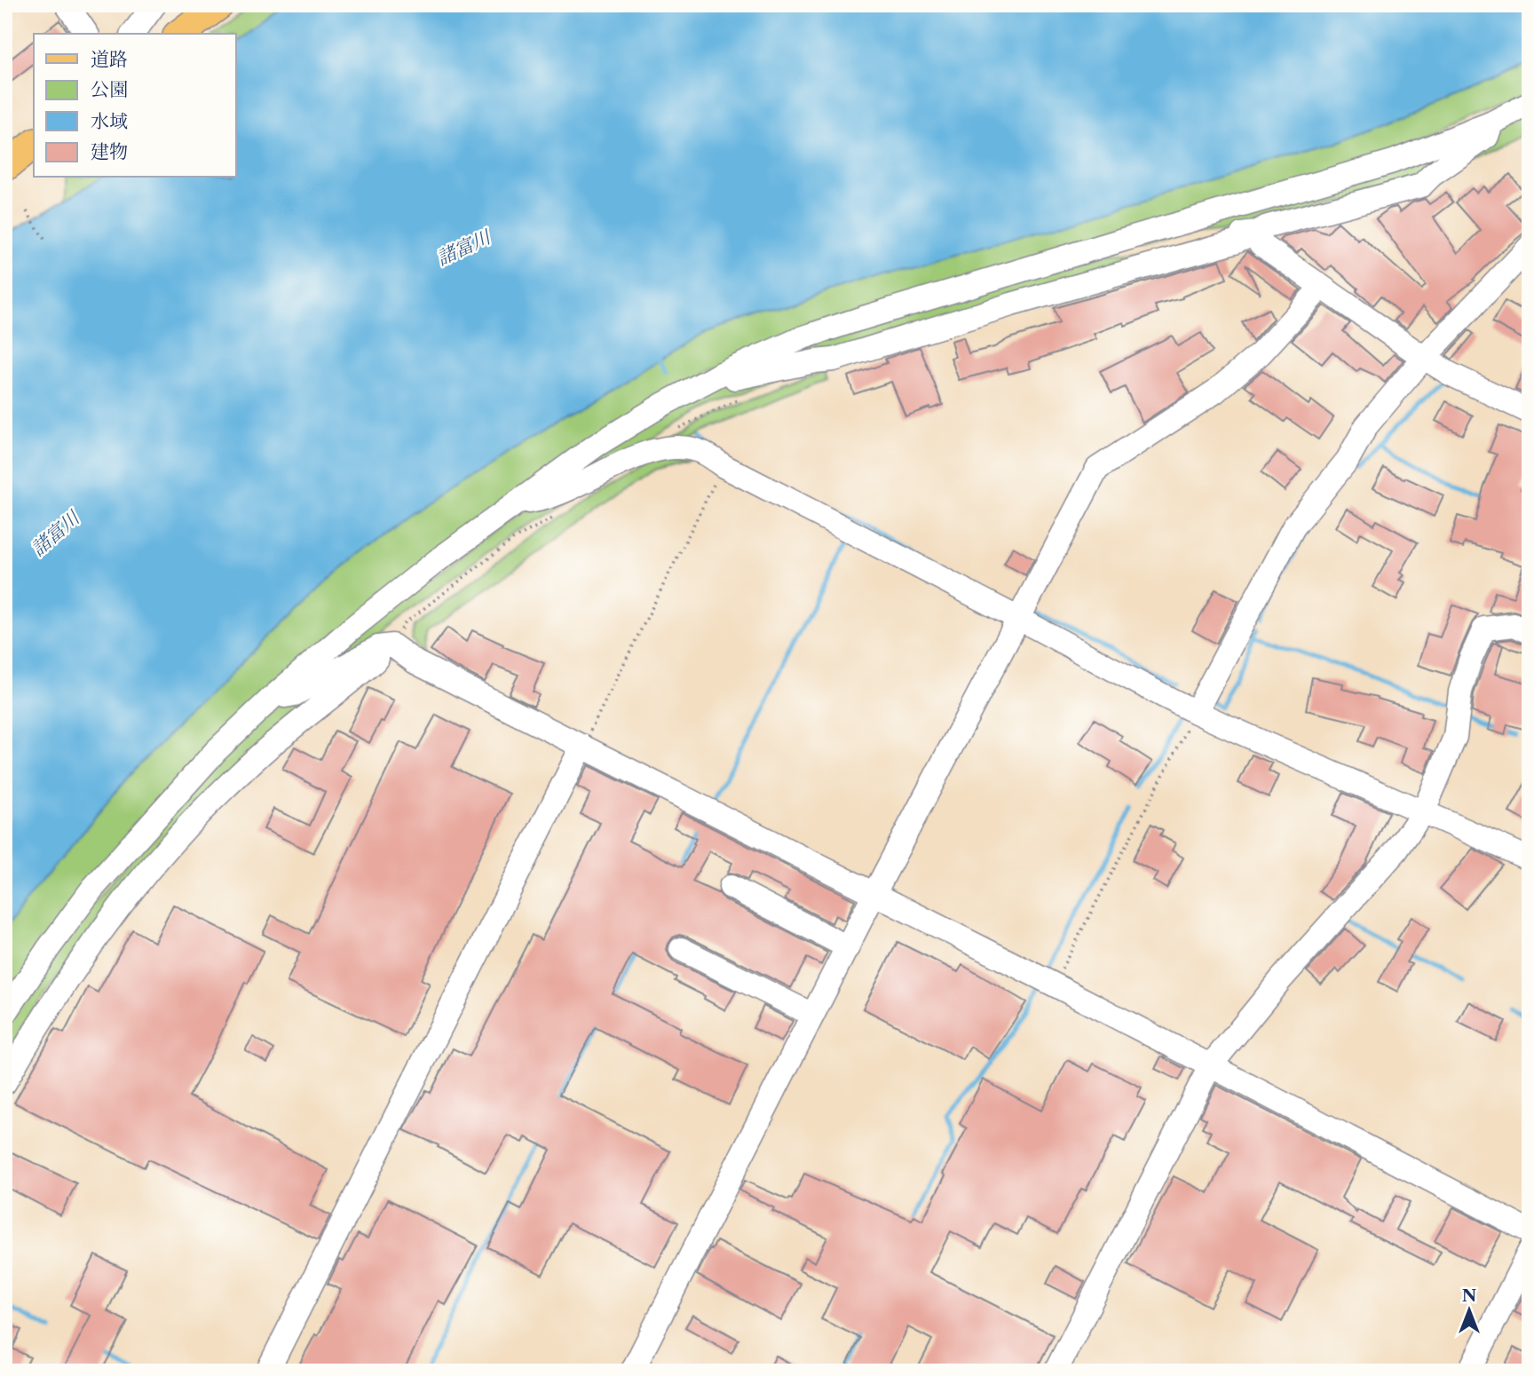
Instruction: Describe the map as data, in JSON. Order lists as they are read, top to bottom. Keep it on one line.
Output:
{"water":["諸富川"],"legend":["道路","公園","水域","建物"],"north":"top"}
